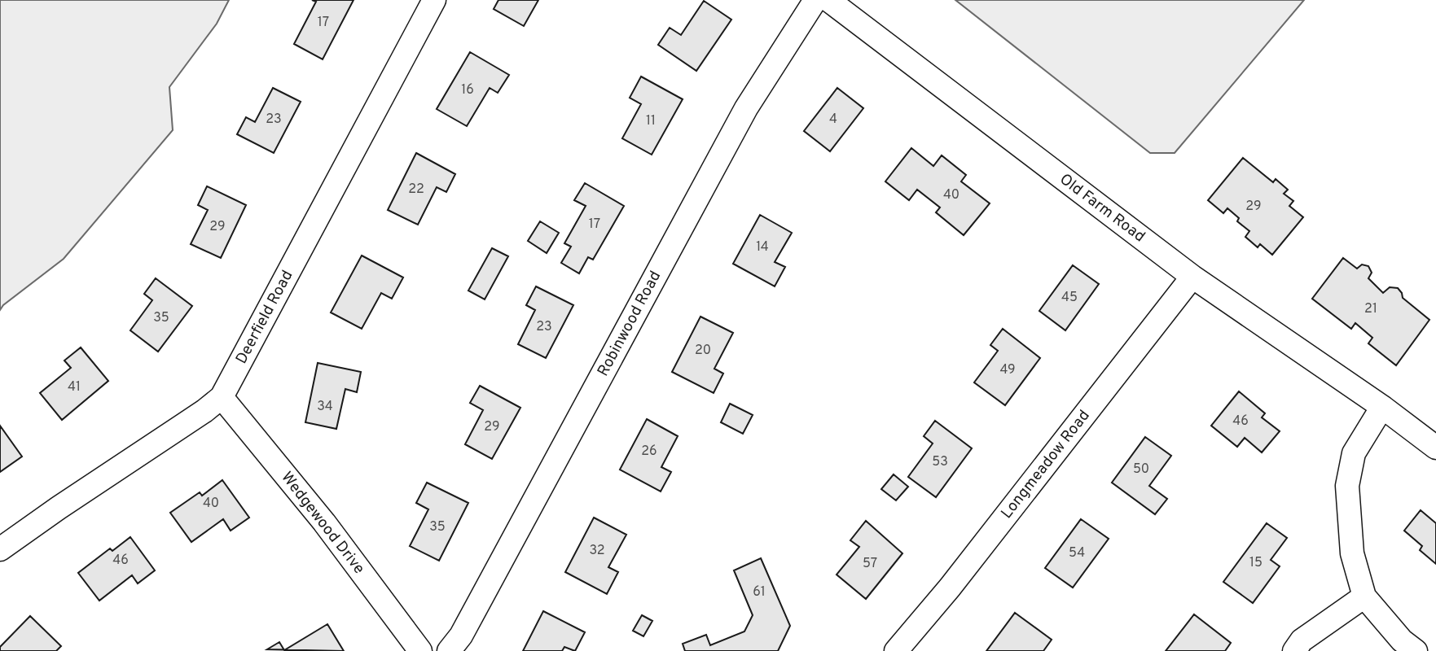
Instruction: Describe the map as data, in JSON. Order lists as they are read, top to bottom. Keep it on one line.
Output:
{"streets":{"street":["Old Farm Road","Deerfield Road","Robinwood Road","Longmeadow Road","Wedgewood Drive"]},"crossings":[["Old Farm Road","Longmeadow Road"],["Deerfield Road","Wedgewood Drive"]],"house_numbers":["17","16","23","4","11","22","40","29","17","29","14","45","21","35","23","20","49","41","34","46","29","26","53","50","40","35","32","54","46","15","57","61"]}
